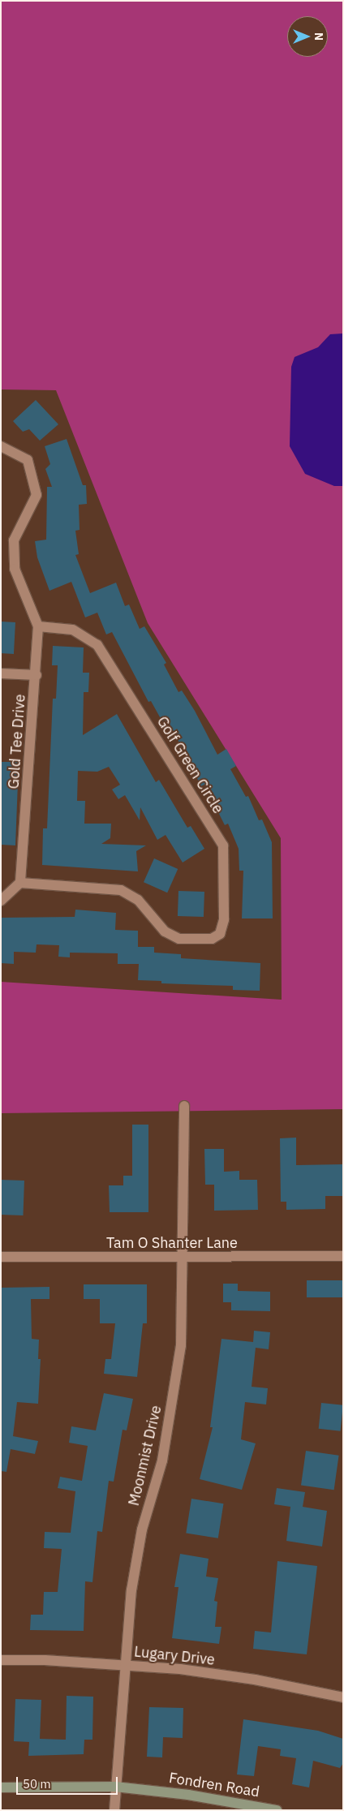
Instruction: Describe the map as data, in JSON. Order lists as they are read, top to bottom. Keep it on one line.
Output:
{"streets":{"main road":["Fondren Road"],"street":["Gold Tee Drive","Golf Green Circle","Tam O Shanter Lane","Moonmist Drive","Lugary Drive"]},"crossings":[["Gold Tee Drive","Golf Green Circle"],["Tam O Shanter Lane","Moonmist Drive"],["Moonmist Drive","Lugary Drive"],["Moonmist Drive","Fondren Road"]],"scale_bar":"50 m","north":"right"}
